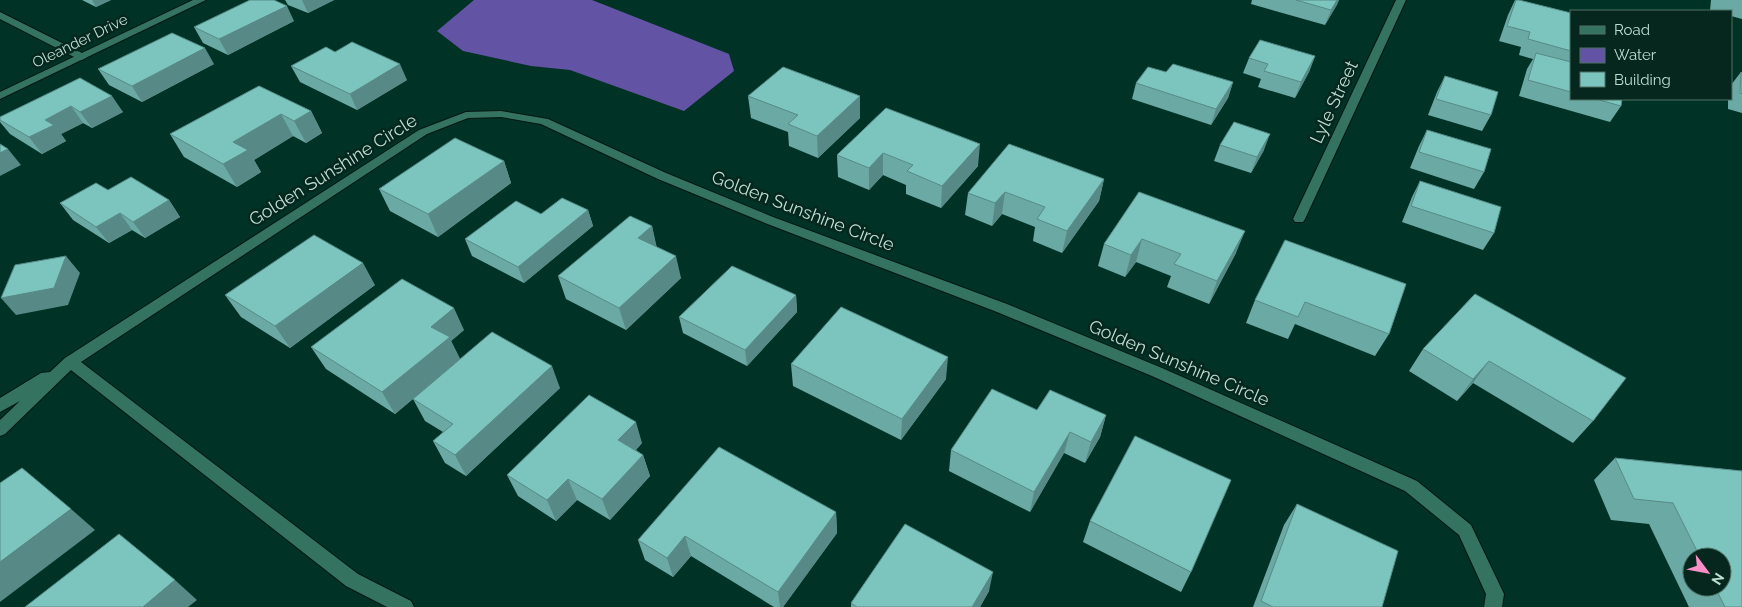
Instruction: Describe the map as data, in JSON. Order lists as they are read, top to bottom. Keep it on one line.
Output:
{"streets":{"street":["Oleander Drive","Lyle Street","Golden Sunshine Circle"]},"legend":["Road","Water","Building"],"north":"bottom right"}
